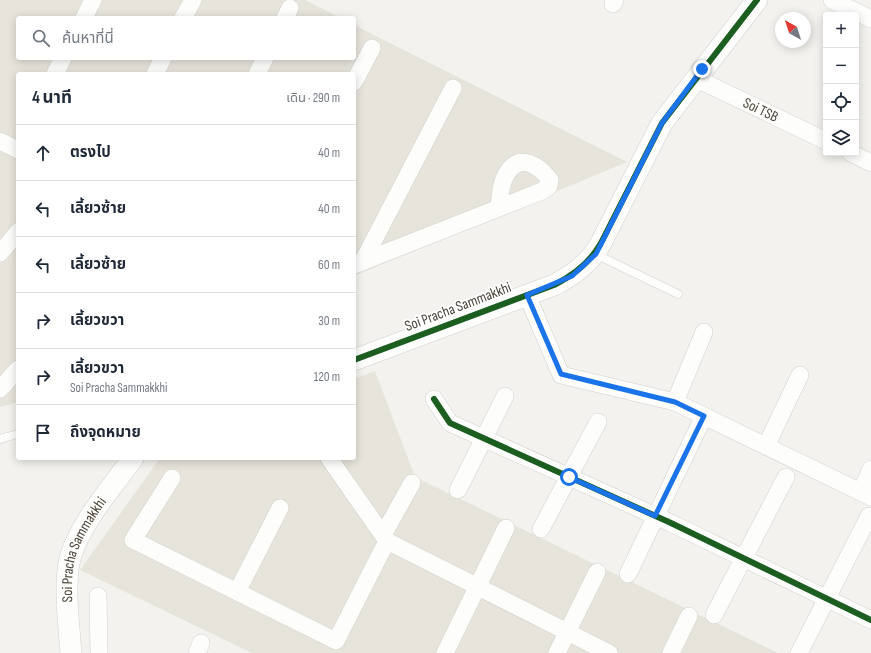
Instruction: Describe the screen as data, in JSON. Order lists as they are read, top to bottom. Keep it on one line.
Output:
{"streets":{"street":["Soi TSB","Soi Pracha Sammakkhi"]},"crossings":[["Soi TSB","Soi Pracha Sammakkhi"]],"north":"top left","page":{"map_buttons":["+","−"],"search":"ค้นหาที่นี่","heading":["4 นาที","เดิน · 290 m"],"list":[["ตรงไป","40 m"],["เลี้ยวซ้าย","40 m"],["เลี้ยวซ้าย","60 m"],["เลี้ยวขวา","30 m"],["เลี้ยวขวา","Soi Pracha Sammakkhi","120 m"],"ถึงจุดหมาย"]}}
